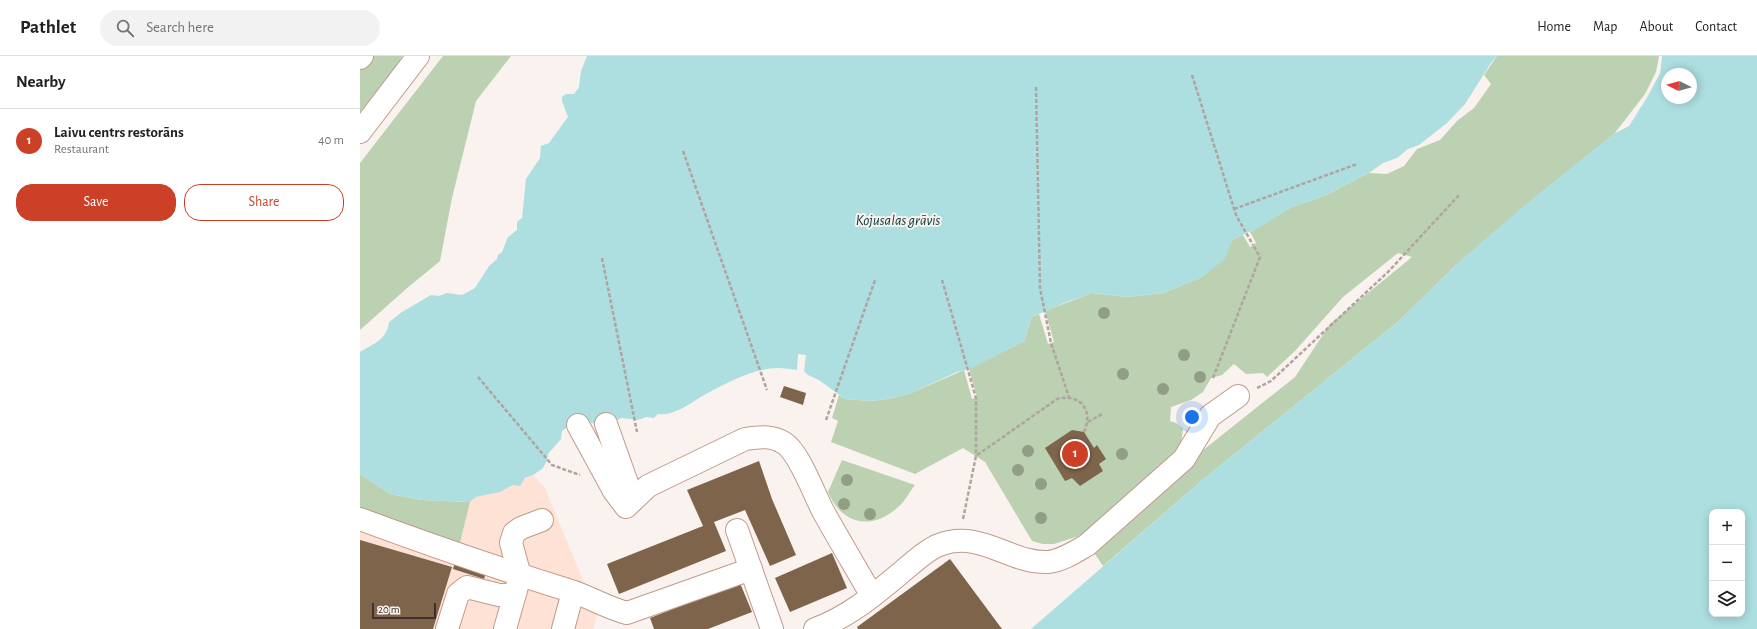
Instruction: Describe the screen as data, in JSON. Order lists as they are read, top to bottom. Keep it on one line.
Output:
{"water":["Kojusalas grāvis"],"scale_bar":"20 m","north":"left","page":{"header":"Pathlet","search":"Search here","nav":["Home","Map","About","Contact"],"heading":"Nearby","list":[{"mark":"1","name":"Laivu centrs restorāns","note":"Restaurant","value":"40 m"}],"buttons":["Save","Share"],"pins":"1","map_buttons":["+","−"],"scale":"20 m"}}
